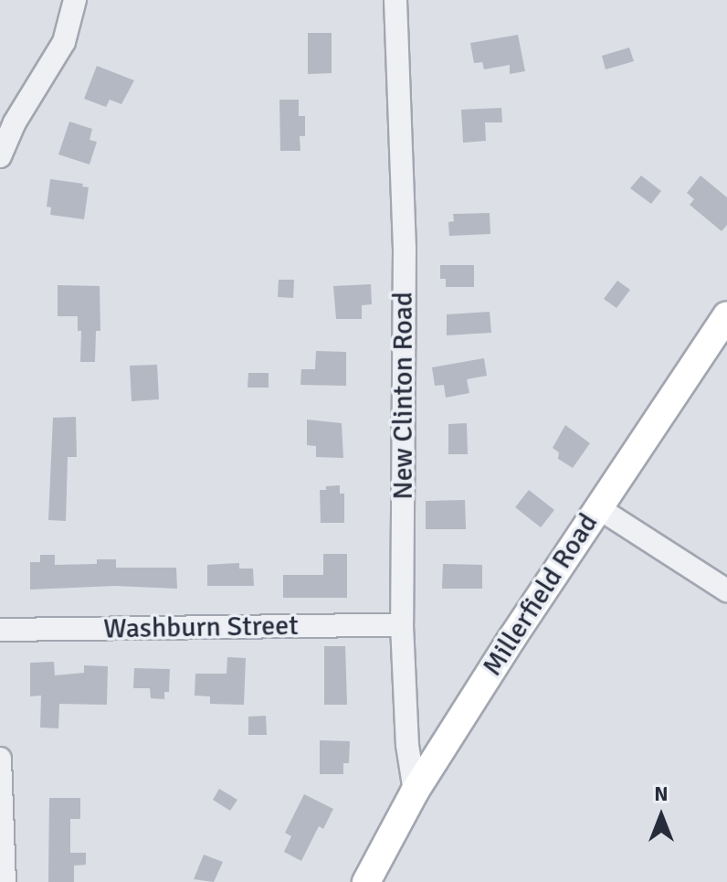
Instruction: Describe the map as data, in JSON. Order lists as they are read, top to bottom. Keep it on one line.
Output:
{"streets":{"main road":["Millerfield Road"],"street":["New Clinton Road","Washburn Street"]},"crossings":[["New Clinton Road","Millerfield Road"],["New Clinton Road","Washburn Street"]],"north":"top"}
